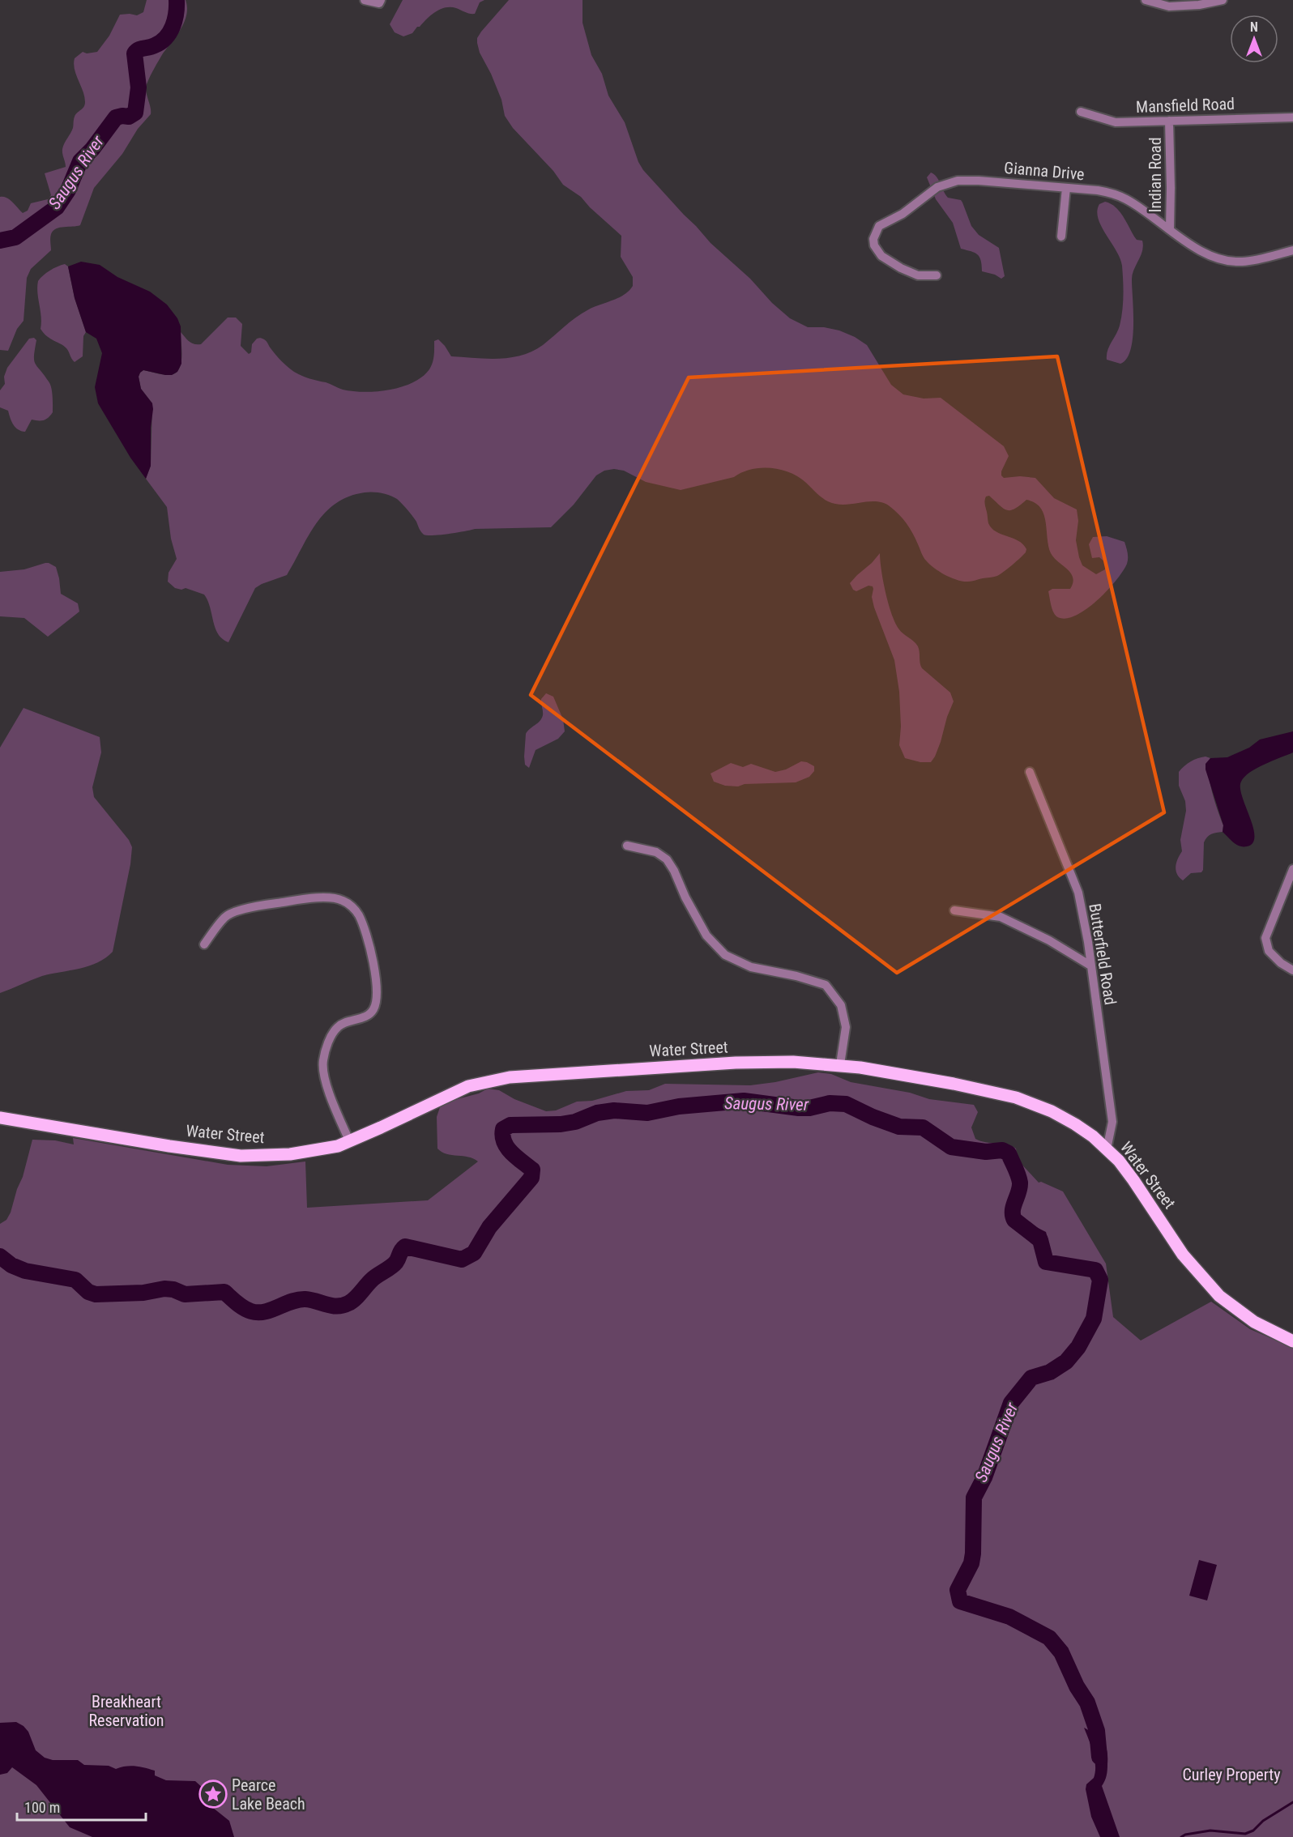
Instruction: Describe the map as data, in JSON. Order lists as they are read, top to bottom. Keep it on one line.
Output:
{"streets":{"main road":["Water Street"],"street":["Mansfield Road","Gianna Drive","Indian Road","Butterfield Road"]},"crossings":[["Mansfield Road","Indian Road"],["Gianna Drive","Indian Road"],["Butterfield Road","Water Street"]],"water":["Saugus River"],"parks":["Breakheart Reservation","Curley Property"],"places":{"place":["Pearce Lake Beach"]},"scale_bar":"100 m","north":"top"}
